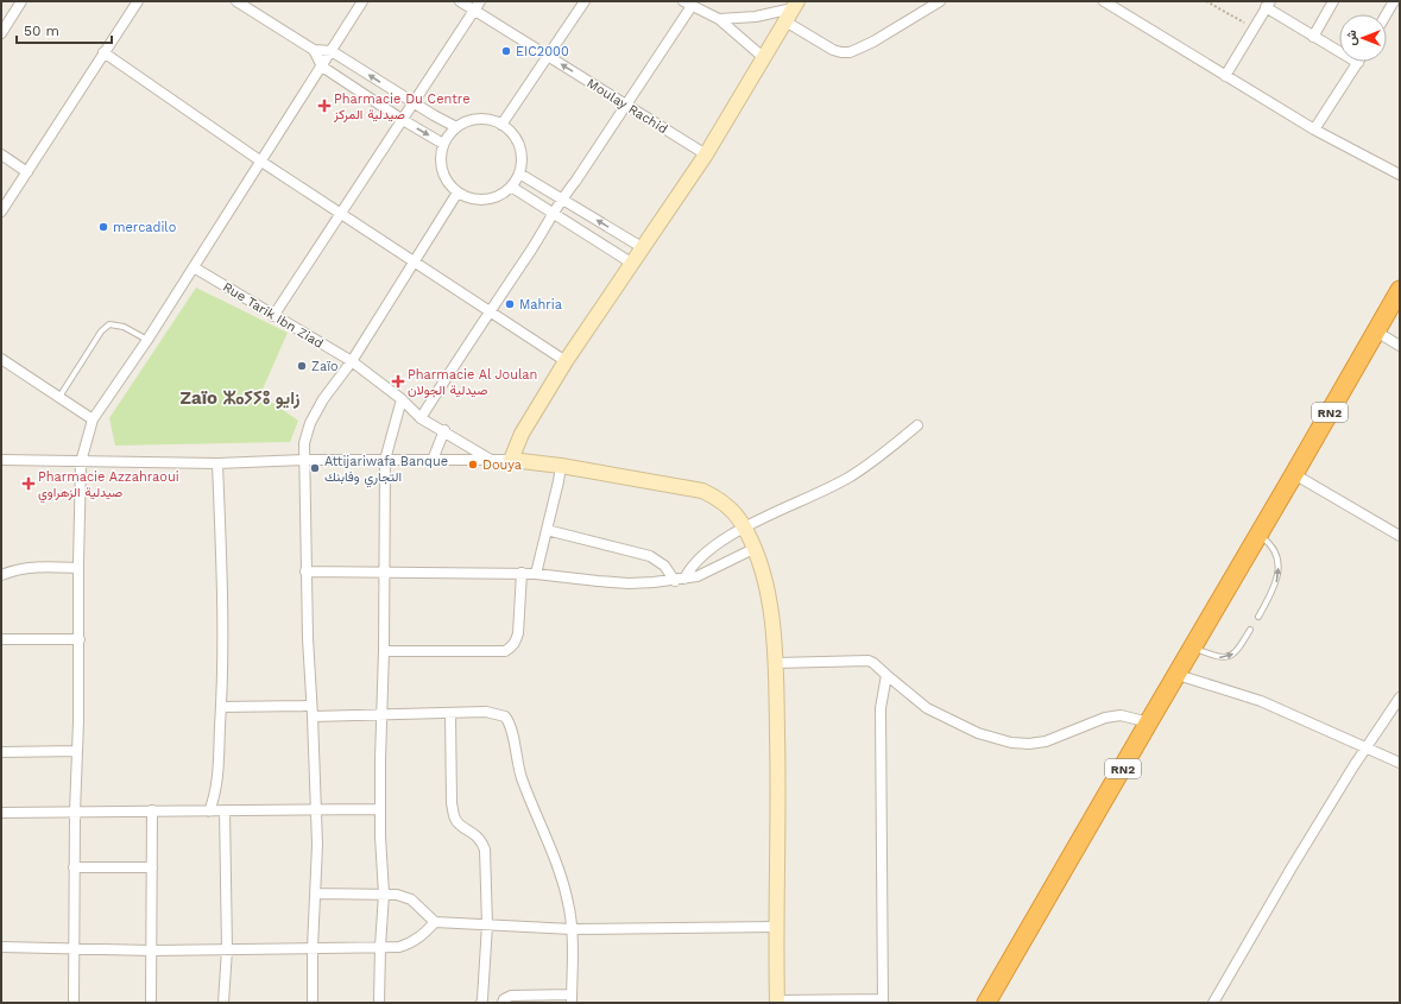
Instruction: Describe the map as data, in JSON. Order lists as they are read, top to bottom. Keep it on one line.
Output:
{"streets":{"highway":["RN2"],"street":["Moulay Rachid","Rue Tarik Ibn Ziad"]},"districts":["Zaïo ⵣⴰⵢⵢⵓ زايو"],"places":{"other":["EIC2000","mercadilo","Mahria","Zaïo","Douya","Attijariwafa Banque التجاري وفابنك"],"health":["Pharmacie Du Centre صيدلية المركز","Pharmacie Al Joulan صيدلية الجولان","Pharmacie Azzahraoui صيدلية الزهراوي"]},"scale_bar":"50 m","north":"left"}
